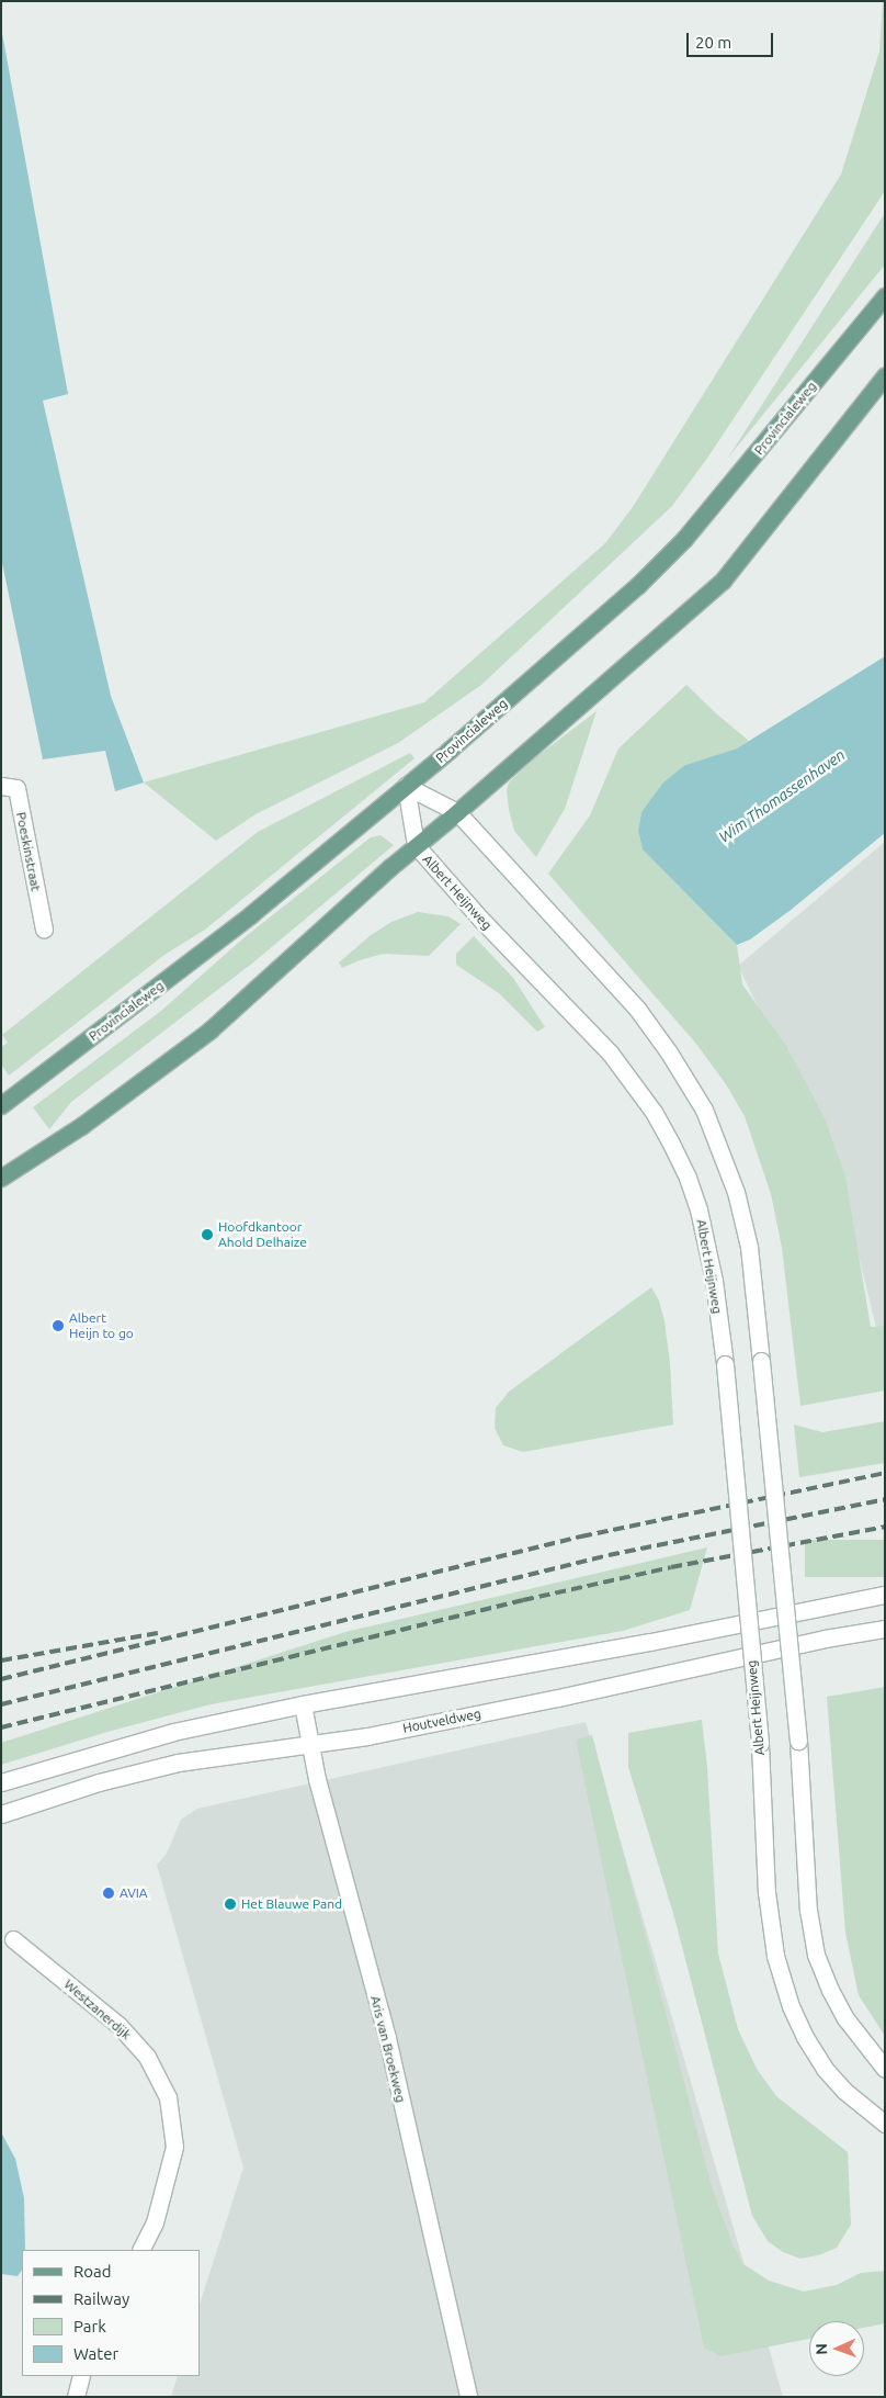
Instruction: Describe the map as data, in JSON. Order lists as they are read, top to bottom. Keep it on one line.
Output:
{"streets":{"main road":["Provincialeweg"],"street":["Poeskinstraat","Albert Heijnweg","Houtveldweg","Westzanerdijk","Aris van Broekweg"]},"crossings":[["Provincialeweg","Albert Heijnweg"],["Houtveldweg","Aris van Broekweg"]],"water":["Wim Thomassenhaven"],"places":["Hoofdkantoor Ahold Delhaize","Albert Heijn to go","AVIA","Het Blauwe Pand"],"legend":["Road","Railway","Park","Water"],"scale_bar":"20 m","north":"left"}
